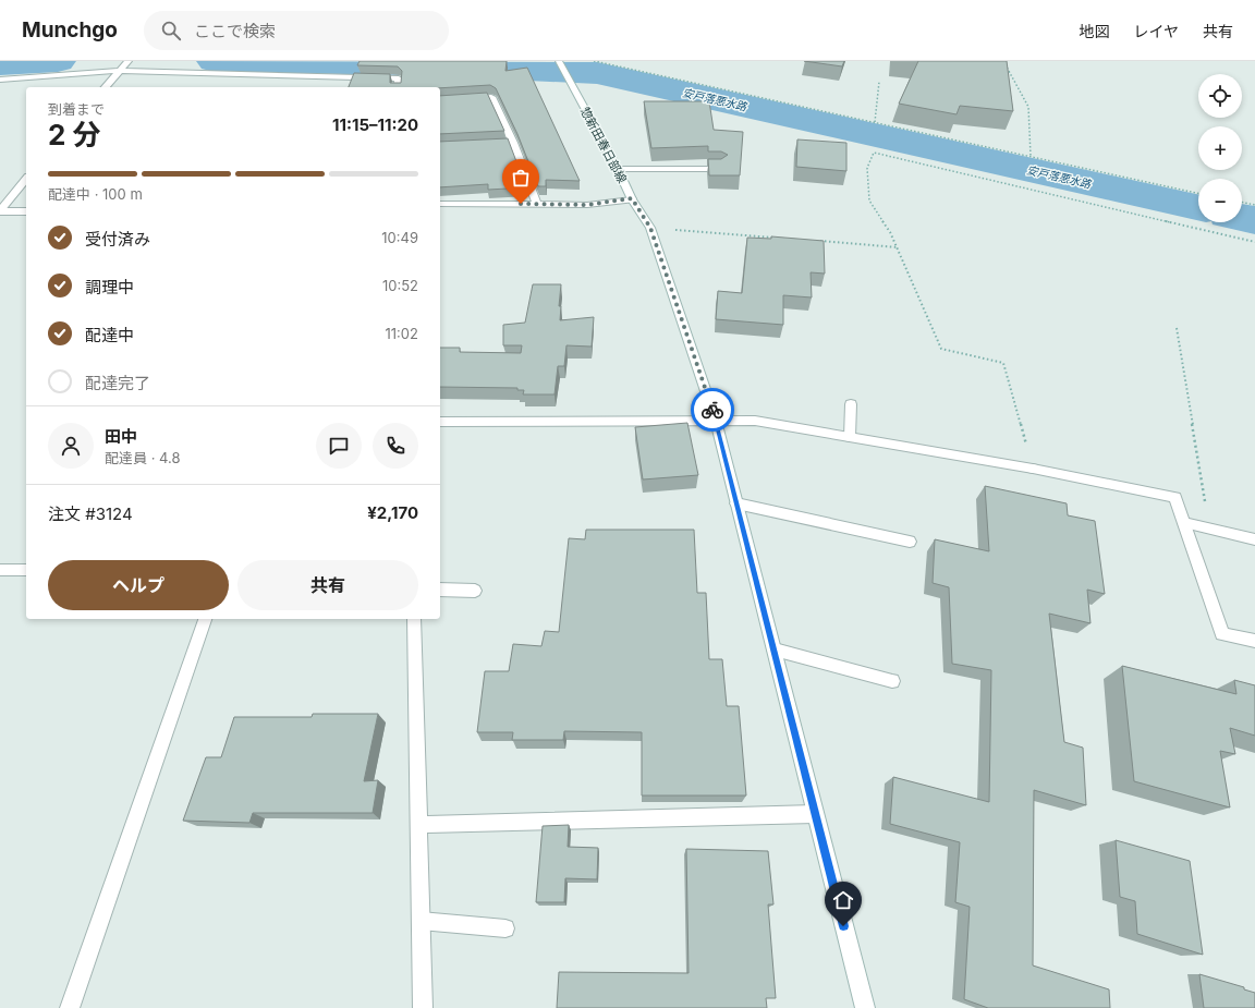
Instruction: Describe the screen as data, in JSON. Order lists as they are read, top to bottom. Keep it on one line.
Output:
{"streets":{"street":["惣新田春日部線"]},"water":["安戸落悪水路"],"page":{"header":"Munchgo","search":"ここで検索","nav":["地図","レイヤ","共有"],"map_buttons":["+","−"],"heading":["2 分","到着まで","11:15–11:20"],"panel":["田中","配達員 · 4.8","注文 #3124","¥2,170"],"bar":"配達中 · 100 m","list":[["受付済み","10:49"],["調理中","10:52"],["配達中","11:02"],"配達完了"],"buttons":["ヘルプ","共有"]}}
